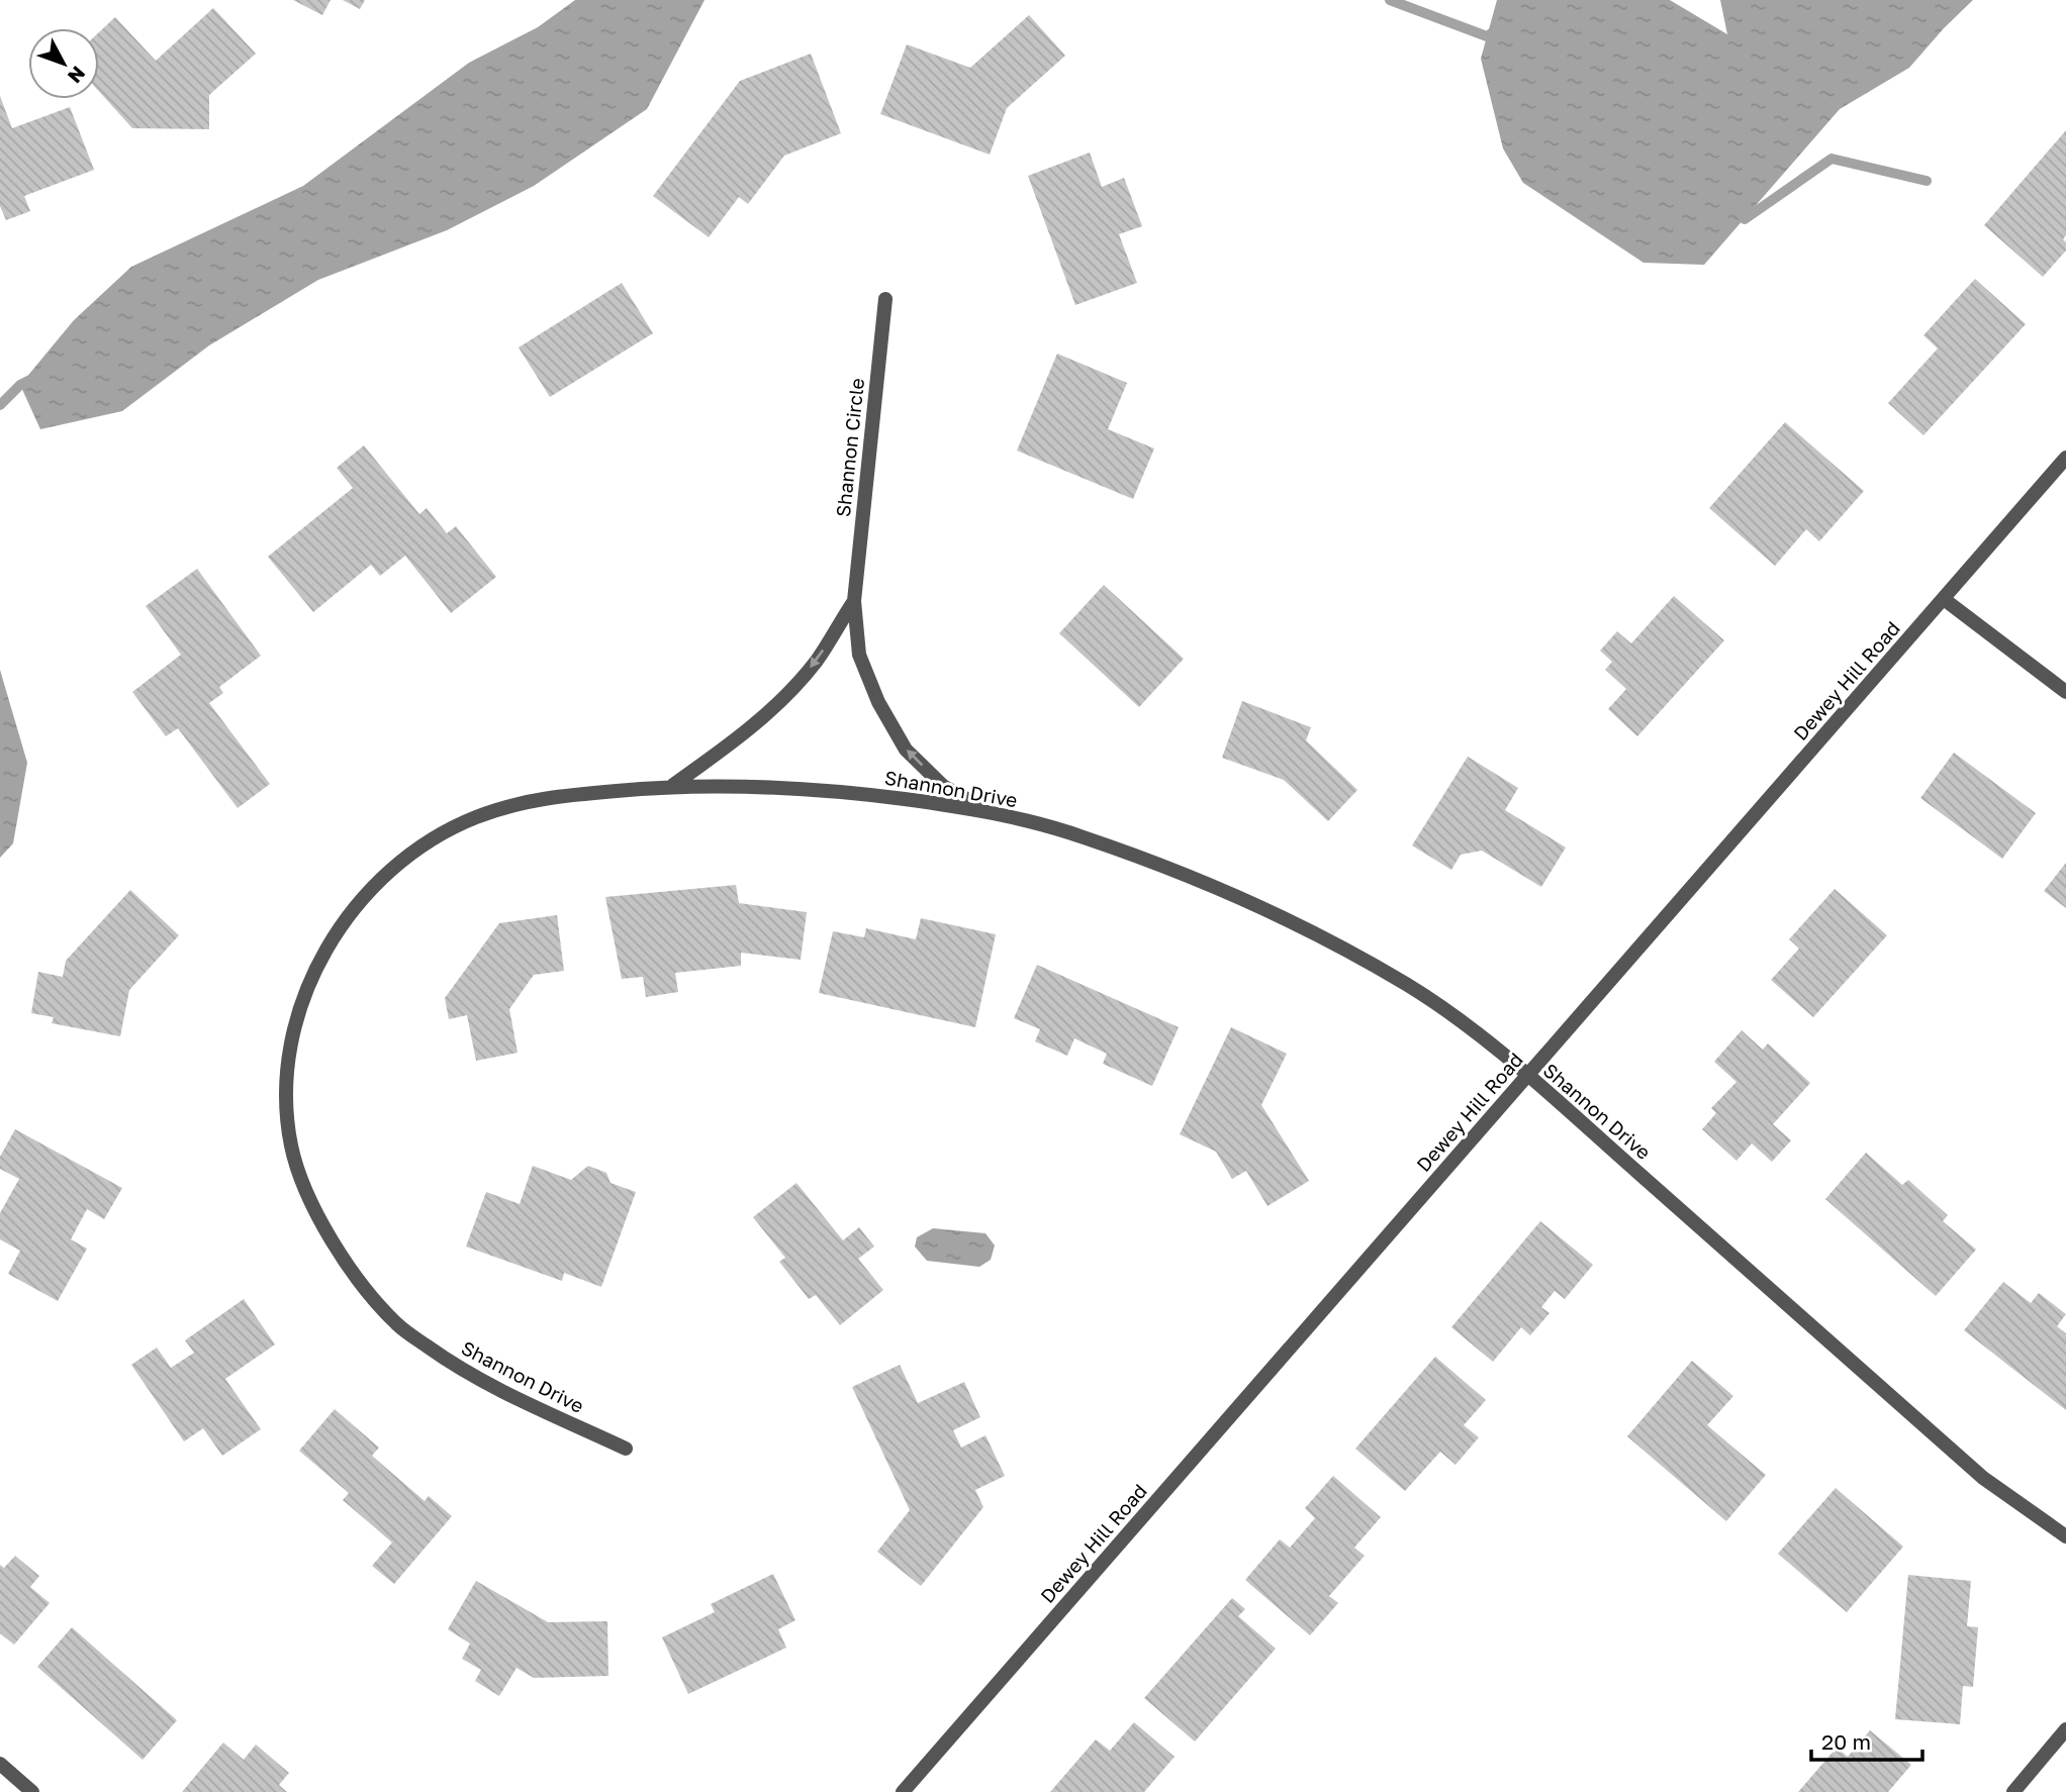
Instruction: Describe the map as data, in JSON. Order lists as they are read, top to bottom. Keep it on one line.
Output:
{"streets":{"street":["Shannon Circle","Dewey Hill Road","Shannon Drive"]},"crossings":[["Shannon Circle","Shannon Drive"],["Dewey Hill Road","Shannon Drive"]],"scale_bar":"20 m","north":"bottom right"}
